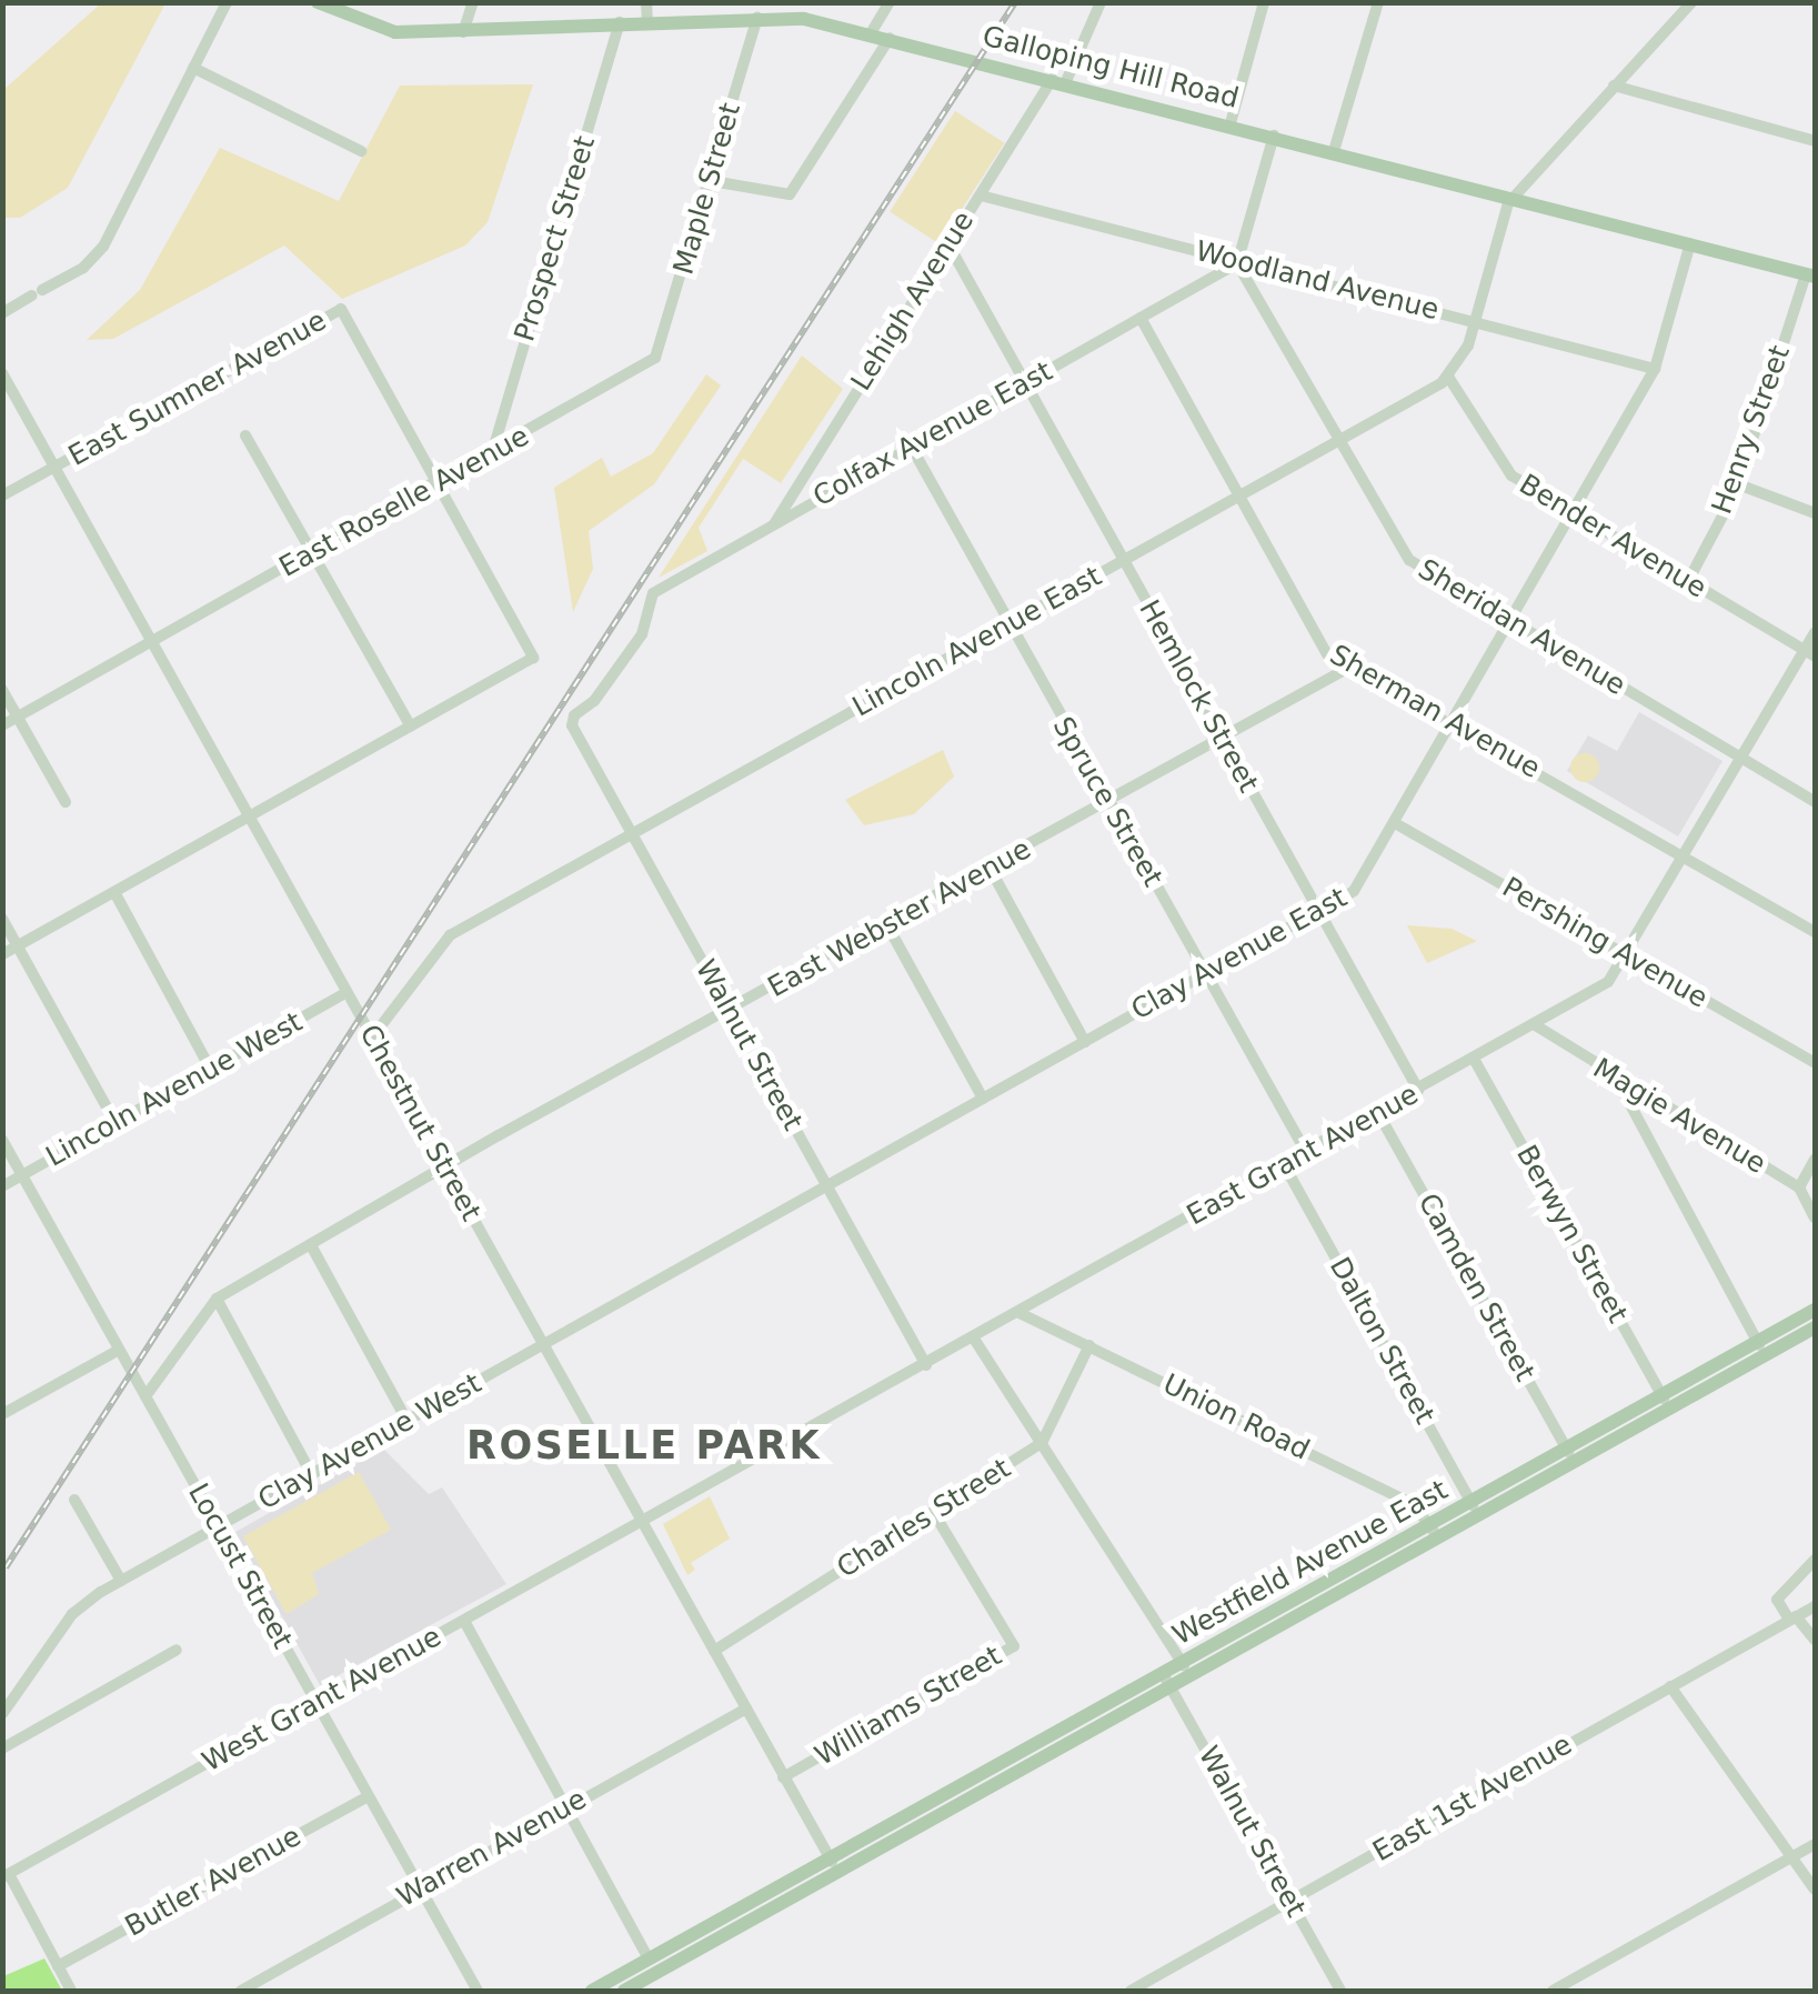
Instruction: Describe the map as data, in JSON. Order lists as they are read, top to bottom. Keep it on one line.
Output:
{"streets":{"main road":["Galloping Hill Road","Westfield Avenue East"],"street":["Maple Street","Prospect Street","Woodland Avenue","Lehigh Avenue","East Sumner Avenue","Henry Street","Colfax Avenue East","East Roselle Avenue","Bender Avenue","Sheridan Avenue","Lincoln Avenue East","Hemlock Street","Sherman Avenue","Spruce Street","East Webster Avenue","Pershing Avenue","Clay Avenue East","Walnut Street","Lincoln Avenue West","Magie Avenue","Chestnut Street","East Grant Avenue","Berwyn Street","Camden Street","Dalton Street","Union Road","Clay Avenue West","Charles Street","Locust Street","West Grant Avenue","Williams Street","East 1st Avenue","Warren Avenue","Butler Avenue"]},"crossings":[["Galloping Hill Road","Maple Street"],["Galloping Hill Road","Prospect Street"],["Galloping Hill Road","Lehigh Avenue"],["Galloping Hill Road","Henry Street"],["Galloping Hill Road","Clay Avenue East"],["Maple Street","East Roselle Avenue"],["Prospect Street","East Roselle Avenue"],["Woodland Avenue","Lehigh Avenue"],["Woodland Avenue","Colfax Avenue East"],["Woodland Avenue","Sheridan Avenue"],["Woodland Avenue","Clay Avenue East"],["Lehigh Avenue","Colfax Avenue East"],["Lehigh Avenue","Hemlock Street"],["East Sumner Avenue","East Roselle Avenue"],["East Sumner Avenue","Chestnut Street"],["Henry Street","Bender Avenue"],["Colfax Avenue East","Sheridan Avenue"],["Colfax Avenue East","Hemlock Street"],["Colfax Avenue East","Sherman Avenue"],["Colfax Avenue East","Spruce Street"],["Colfax Avenue East","Walnut Street"],["East Roselle Avenue","Chestnut Street"],["Bender Avenue","Lincoln Avenue East"],["Bender Avenue","Clay Avenue East"],["Bender Avenue","East Grant Avenue"],["Sheridan Avenue","Lincoln Avenue East"],["Sheridan Avenue","Clay Avenue East"],["Sheridan Avenue","East Grant Avenue"],["Lincoln Avenue East","Hemlock Street"],["Lincoln Avenue East","Sherman Avenue"],["Lincoln Avenue East","Spruce Street"],["Lincoln Avenue East","Walnut Street"],["Lincoln Avenue East","Chestnut Street"],["Hemlock Street","East Webster Avenue"],["Hemlock Street","Clay Avenue East"],["Hemlock Street","East Grant Avenue"],["Sherman Avenue","East Webster Avenue"],["Sherman Avenue","Clay Avenue East"],["Sherman Avenue","East Grant Avenue"],["Spruce Street","East Webster Avenue"],["Spruce Street","Clay Avenue East"],["Spruce Street","East Grant Avenue"],["East Webster Avenue","Walnut Street"],["East Webster Avenue","Chestnut Street"],["Pershing Avenue","Clay Avenue East"],["Pershing Avenue","East Grant Avenue"],["Clay Avenue East","Walnut Street"],["Clay Avenue East","Chestnut Street"],["Clay Avenue East","Clay Avenue West"],["Walnut Street","East Grant Avenue"],["Walnut Street","Westfield Avenue East"],["Walnut Street","East 1st Avenue"],["Lincoln Avenue West","Chestnut Street"],["Lincoln Avenue West","Locust Street"],["Magie Avenue","East Grant Avenue"],["Chestnut Street","East Grant Avenue"],["Chestnut Street","Clay Avenue West"],["Chestnut Street","Charles Street"],["Chestnut Street","Westfield Avenue East"],["Chestnut Street","West Grant Avenue"],["Chestnut Street","Williams Street"],["Chestnut Street","Warren Avenue"],["East Grant Avenue","Berwyn Street"],["East Grant Avenue","Camden Street"],["East Grant Avenue","Dalton Street"],["East Grant Avenue","Union Road"],["East Grant Avenue","West Grant Avenue"],["Berwyn Street","Westfield Avenue East"],["Camden Street","Westfield Avenue East"],["Dalton Street","Westfield Avenue East"],["Union Road","Charles Street"],["Union Road","Westfield Avenue East"],["Clay Avenue West","Locust Street"],["Charles Street","Williams Street"],["Locust Street","West Grant Avenue"],["Locust Street","Warren Avenue"],["Locust Street","Butler Avenue"]],"districts":["ROSELLE PARK"]}
